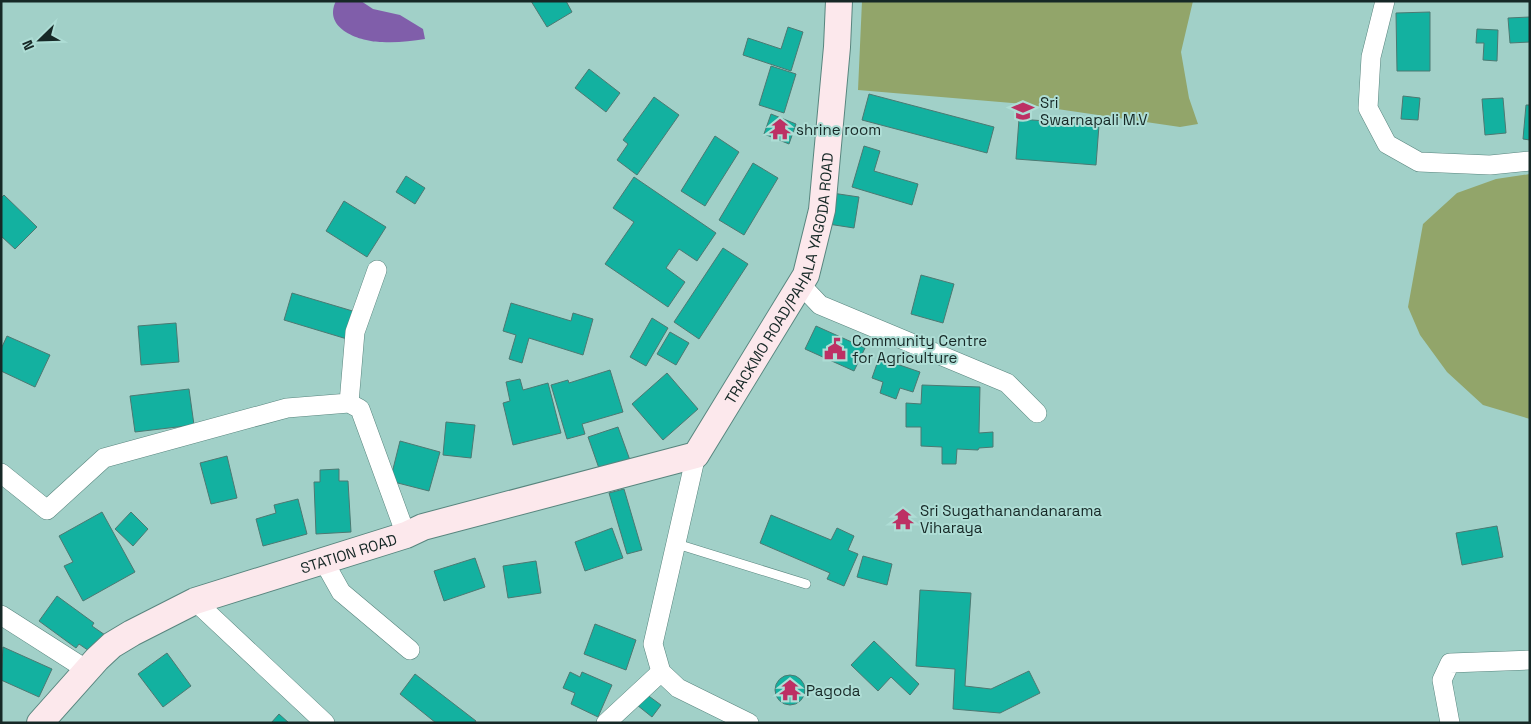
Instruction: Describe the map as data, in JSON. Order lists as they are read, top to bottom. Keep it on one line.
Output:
{"streets":{"street":["TRACKMO ROAD/PAHALA YAGODA ROAD","STATION ROAD"]},"crossings":[["TRACKMO ROAD/PAHALA YAGODA ROAD","STATION ROAD"]],"places":{"school or university":["Sri Swarnapali M.V"],"temple":["shrine room","Sri Sugathanandanarama Viharaya","Pagoda"],"public building":["Community Centre for Agriculture"]},"north":"bottom left"}
